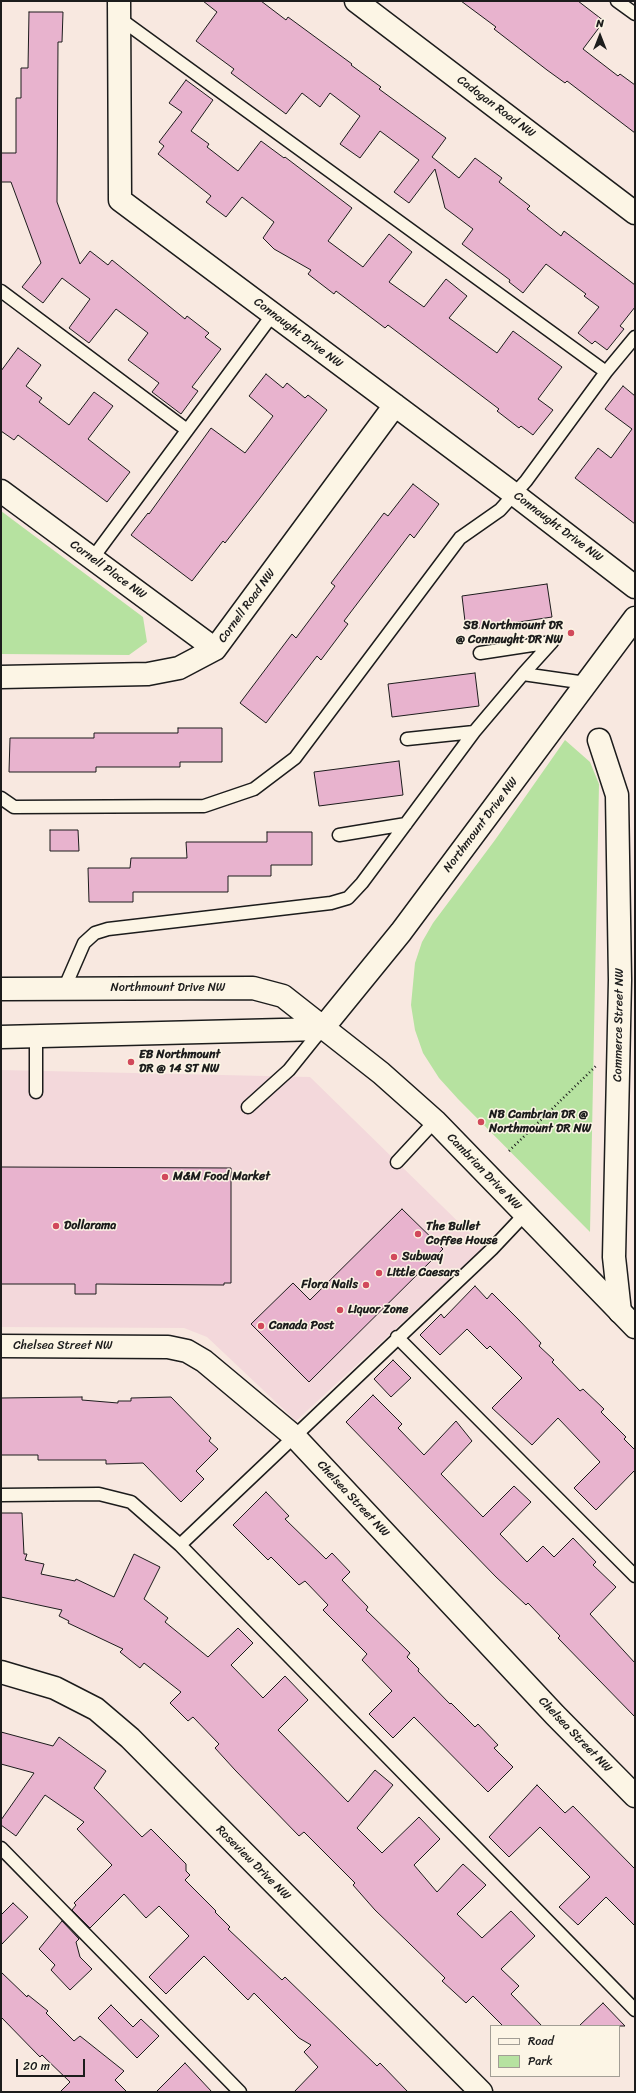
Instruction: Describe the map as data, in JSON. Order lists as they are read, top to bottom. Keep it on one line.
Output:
{"streets":{"street":["Cadogan Road NW","Connaught Drive NW","Cornell Place NW","Cornell Road NW","Northmount Drive NW","Commerce Street NW","Cambrian Drive NW","Chelsea Street NW","Roseview Drive NW"]},"crossings":[["Connaught Drive NW","Cornell Road NW"],["Cornell Place NW","Cornell Road NW"],["Northmount Drive NW","Cambrian Drive NW"],["Commerce Street NW","Cambrian Drive NW"]],"places":["SB Northmount DR @ Connaught DR NW","EB Northmount DR @ 14 ST NW","NB Cambrian DR @ Northmount DR NW","M&M Food Market","Dollarama","The Bullet Coffee House","Subway","Little Caesars","Flora Nails","Liquor Zone","Canada Post"],"legend":["Road","Park"],"scale_bar":"20 m","north":"top"}
